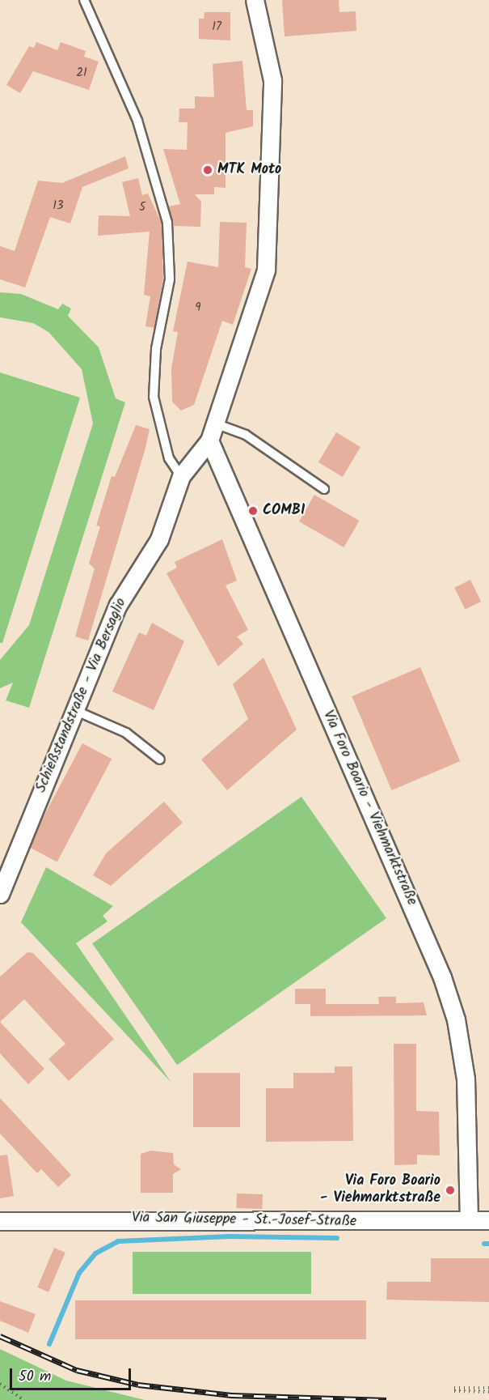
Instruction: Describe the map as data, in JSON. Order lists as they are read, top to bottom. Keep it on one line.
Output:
{"streets":{"street":["Schießstandstraße - Via Bersaglio","Via Foro Boario - Viehmarktstraße","Via San Giuseppe - St.-Josef-Straße"]},"crossings":[["Schießstandstraße - Via Bersaglio","Via Foro Boario - Viehmarktstraße"],["Via Foro Boario - Viehmarktstraße","Via San Giuseppe - St.-Josef-Straße"]],"places":["MTK Moto","COMBI","Via Foro Boario - Viehmarktstraße"],"house_numbers":["17","21","13","5","9"],"scale_bar":"50 m"}
